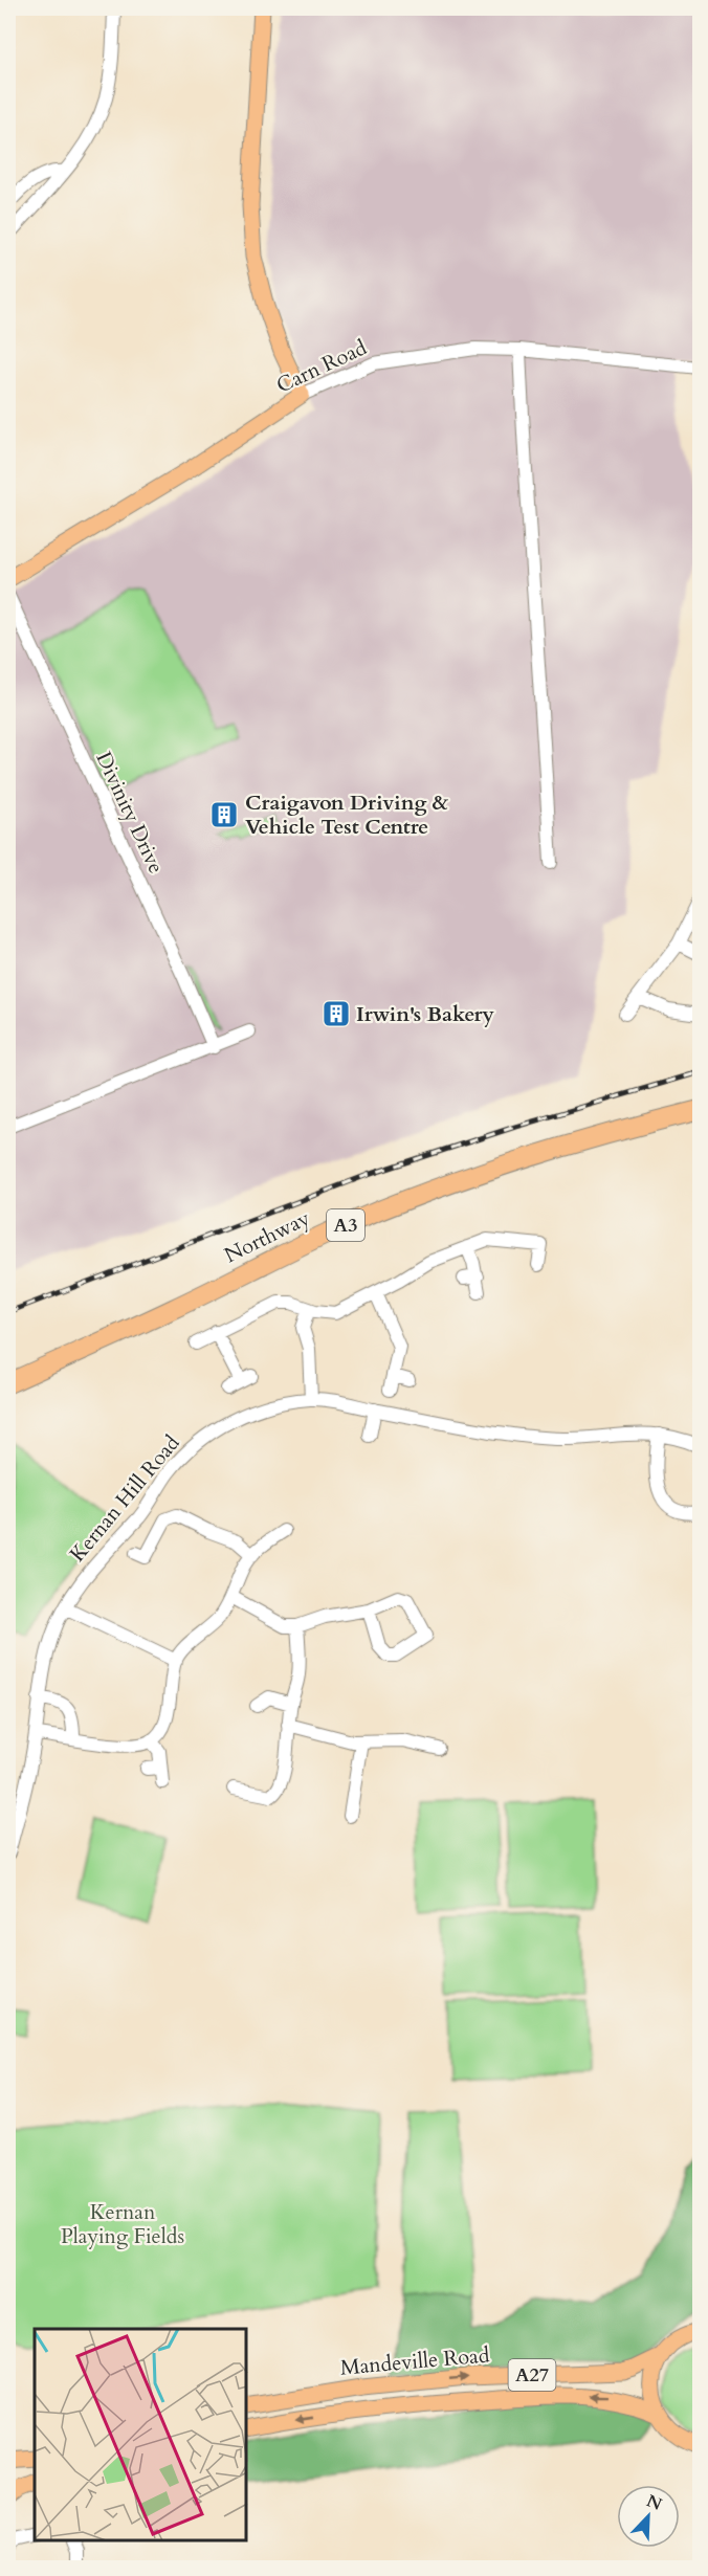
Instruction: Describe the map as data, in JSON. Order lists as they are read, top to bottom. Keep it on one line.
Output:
{"streets":{"highway":["A3","Northway"],"main road":["Carn Road","Mandeville Road","A27"],"street":["Divinity Drive","Kernan Hill Road"]},"crossings":[["Mandeville Road","A27"]],"parks":["Kernan Playing Fields"],"places":{"building":["Craigavon Driving & Vehicle Test Centre","Irwin's Bakery"]},"north":"top right"}
